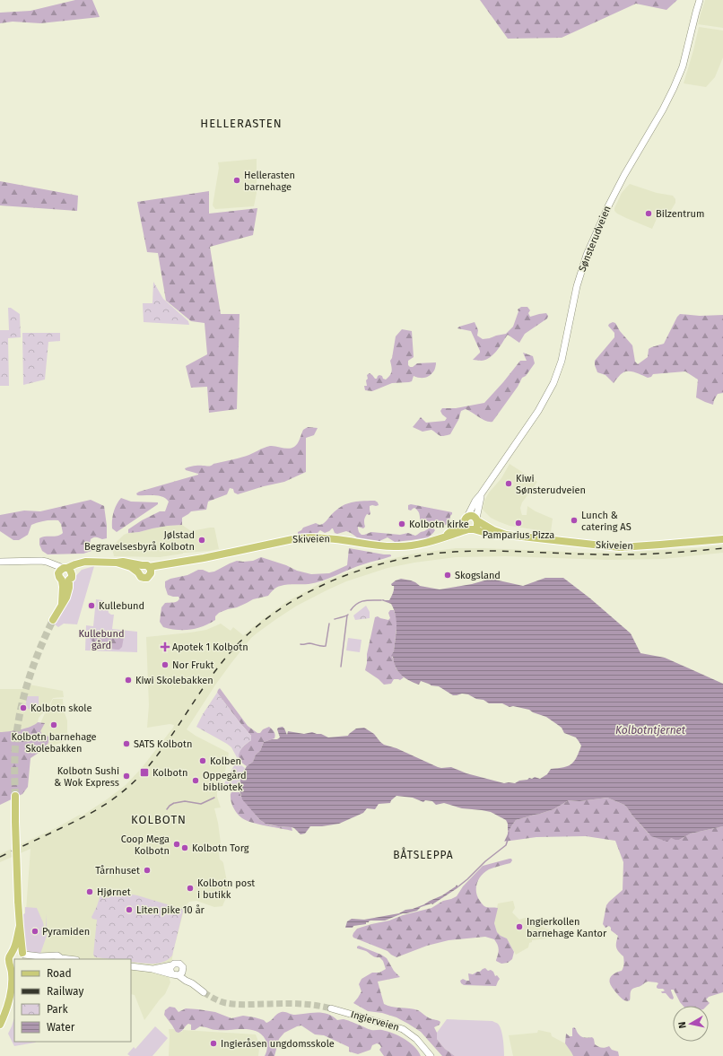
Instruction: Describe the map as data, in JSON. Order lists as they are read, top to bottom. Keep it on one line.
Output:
{"streets":{"main road":["Sønsterudveien","Skiveien","Ingierveien"]},"crossings":[["Sønsterudveien","Skiveien"]],"districts":["HELLERASTEN","KOLBOTN","BÅTSLEPPA"],"water":["Kolbotntjernet"],"parks":["Kullebund gård"],"places":{"other":["Hellerasten barnehage","Bilzentrum","Kiwi Sønsterudveien","Lunch & catering AS","Pamparius Pizza","Kolbotn kirke","Jølstad Begravelsesbyrå Kolbotn","Skogsland","Kullebund","Nor Frukt","Kiwi Skolebakken","Kolbotn skole","Kolbotn barnehage Skolebakken","SATS Kolbotn","Kolben","Kolbotn Sushi & Wok Express","Oppegård bibliotek","Coop Mega Kolbotn","Kolbotn Torg","Tårnhuset","Kolbotn post i butikk","Hjørnet","Liten pike 10 år","Ingierkollen barnehage Kantor","Pyramiden","Ingieråsen ungdomsskole"],"health":["Apotek 1 Kolbotn"],"transit":["Kolbotn"]},"legend":["Road","Railway","Park","Water"],"north":"left"}
